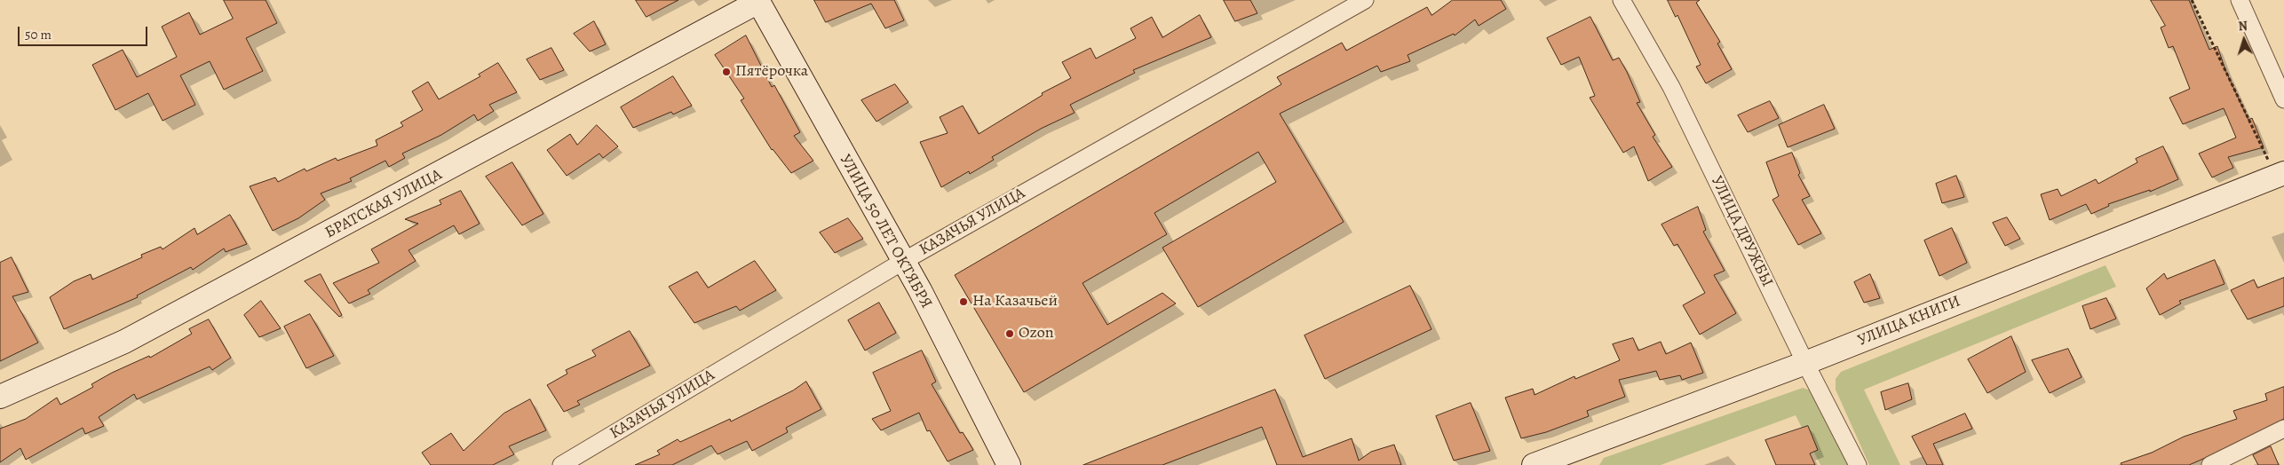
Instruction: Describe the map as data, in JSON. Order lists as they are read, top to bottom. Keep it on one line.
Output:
{"streets":{"street":["БРАТСКАЯ УЛИЦА","КАЗАЧЬЯ УЛИЦА","УЛИЦА 50 ЛЕТ ОКТЯБРЯ","УЛИЦА ДРУЖБЫ","УЛИЦА КНИГИ"]},"crossings":[["БРАТСКАЯ УЛИЦА","УЛИЦА 50 ЛЕТ ОКТЯБРЯ"],["КАЗАЧЬЯ УЛИЦА","УЛИЦА 50 ЛЕТ ОКТЯБРЯ"],["УЛИЦА ДРУЖБЫ","УЛИЦА КНИГИ"]],"places":["Пятёрочка","На Казачьей","Ozon"],"scale_bar":"50 m","north":"top"}
